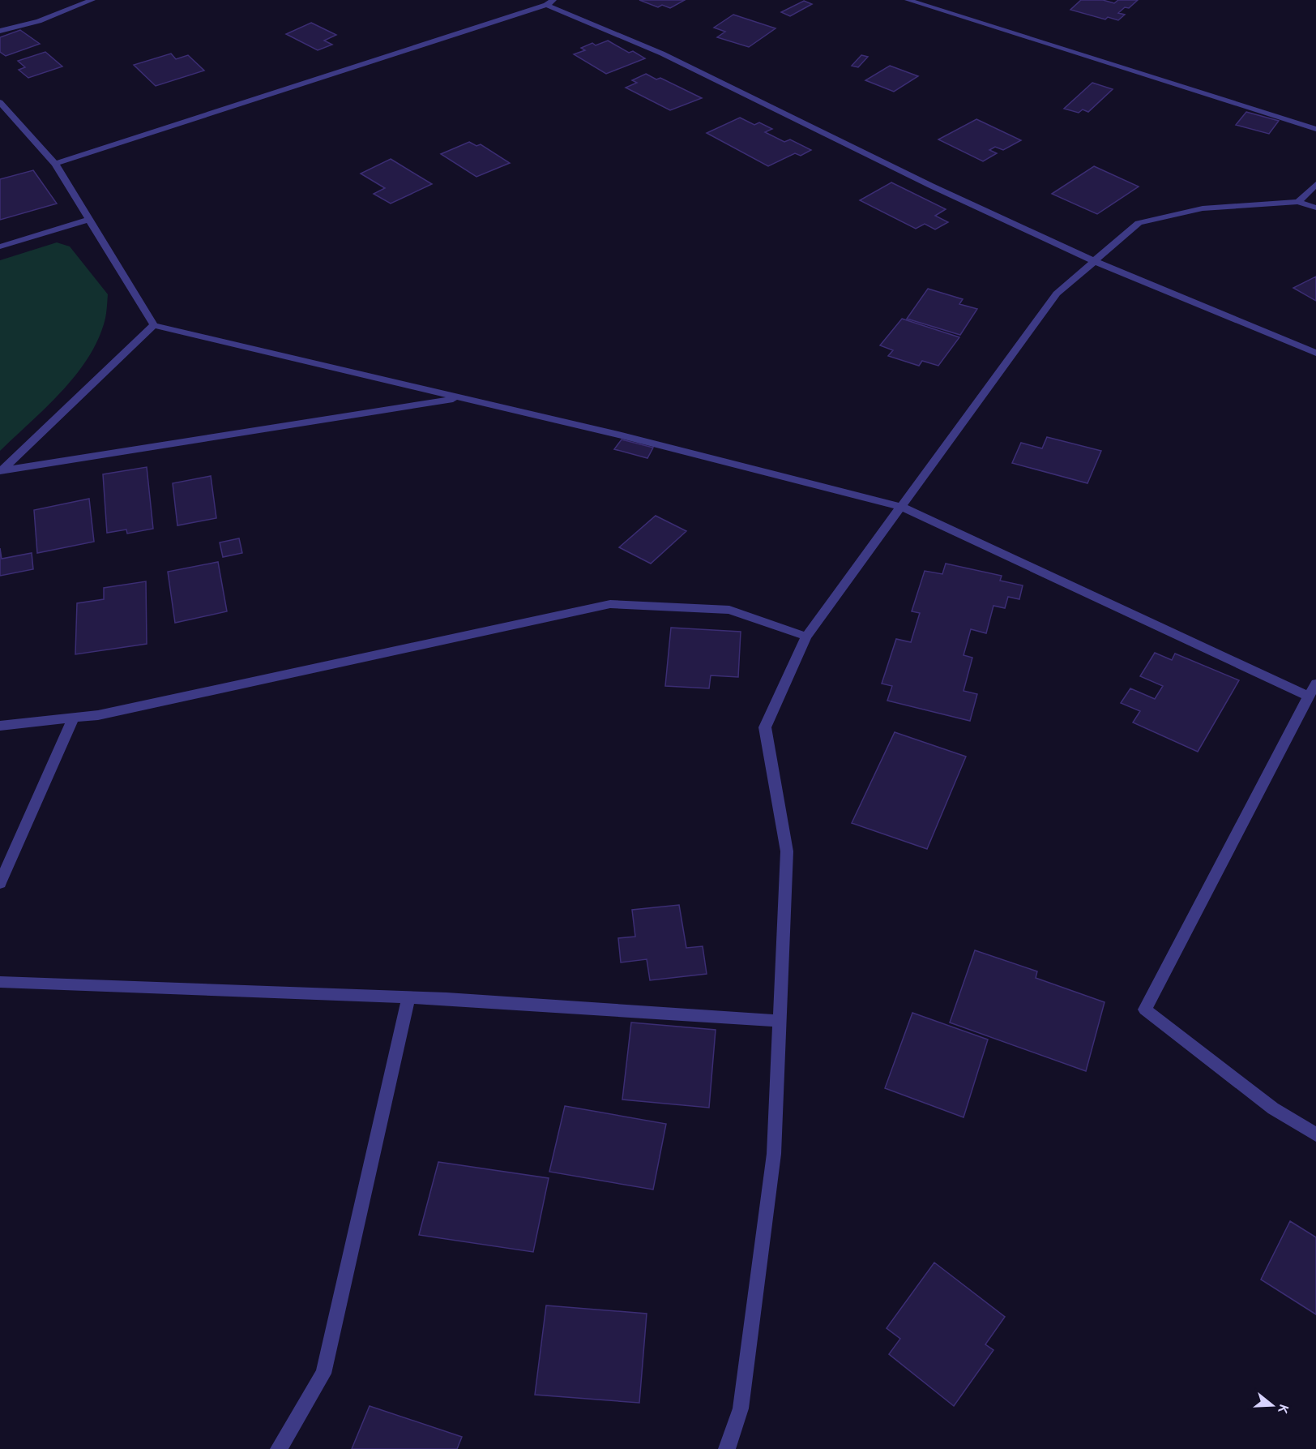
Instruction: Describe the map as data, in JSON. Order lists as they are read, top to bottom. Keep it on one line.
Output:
{"north":"right"}
